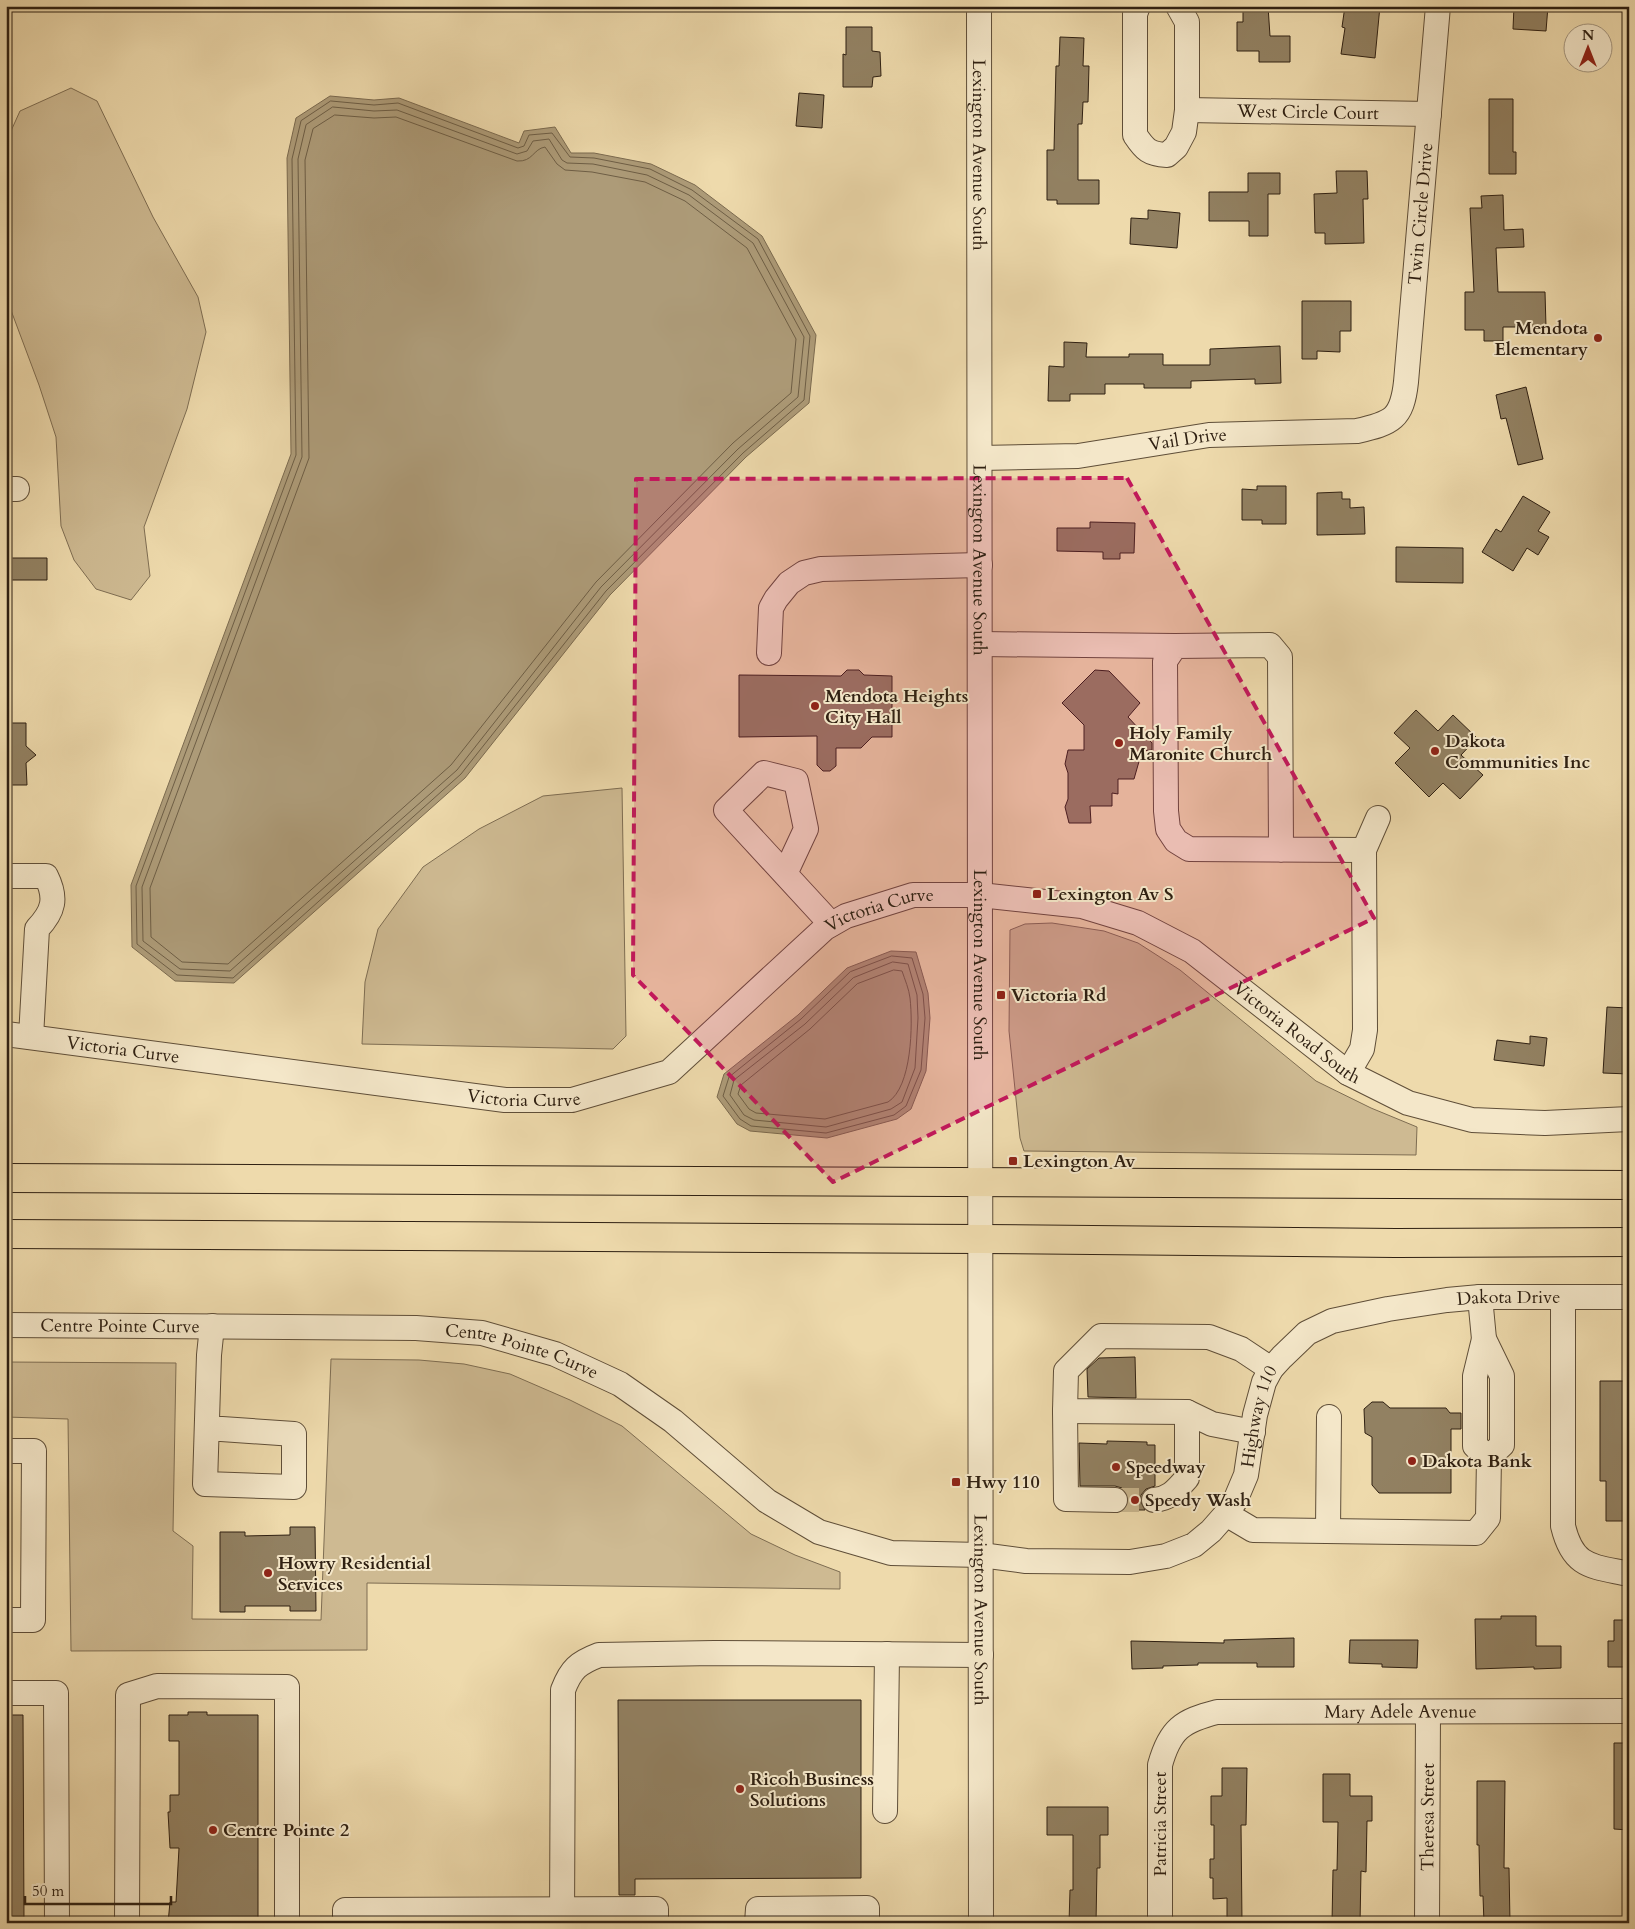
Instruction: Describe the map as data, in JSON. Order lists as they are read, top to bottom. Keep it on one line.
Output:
{"streets":{"street":["West Circle Court","Lexington Avenue South","Twin Circle Drive","Vail Drive","Victoria Curve","Victoria Road South","Dakota Drive","Centre Pointe Curve","Highway 110","Mary Adele Avenue","Theresa Street","Patricia Street"]},"crossings":[["West Circle Court","Twin Circle Drive"],["Lexington Avenue South","Vail Drive"],["Lexington Avenue South","Victoria Curve"],["Lexington Avenue South","Victoria Road South"],["Lexington Avenue South","Centre Pointe Curve"],["Lexington Avenue South","Highway 110"],["Twin Circle Drive","Vail Drive"],["Victoria Curve","Victoria Road South"],["Dakota Drive","Highway 110"],["Centre Pointe Curve","Highway 110"],["Mary Adele Avenue","Theresa Street"],["Mary Adele Avenue","Patricia Street"]],"places":{"other":["Mendota Elementary","Mendota Heights City Hall","Holy Family Maronite Church","Dakota Communities Inc","Dakota Bank","Speedway","Speedy Wash","Howry Residential Services","Ricoh Business Solutions","Centre Pointe 2"],"transit":["Lexington Av S","Victoria Rd","Lexington Av","Hwy 110"]},"scale_bar":"50 m","north":"top"}
